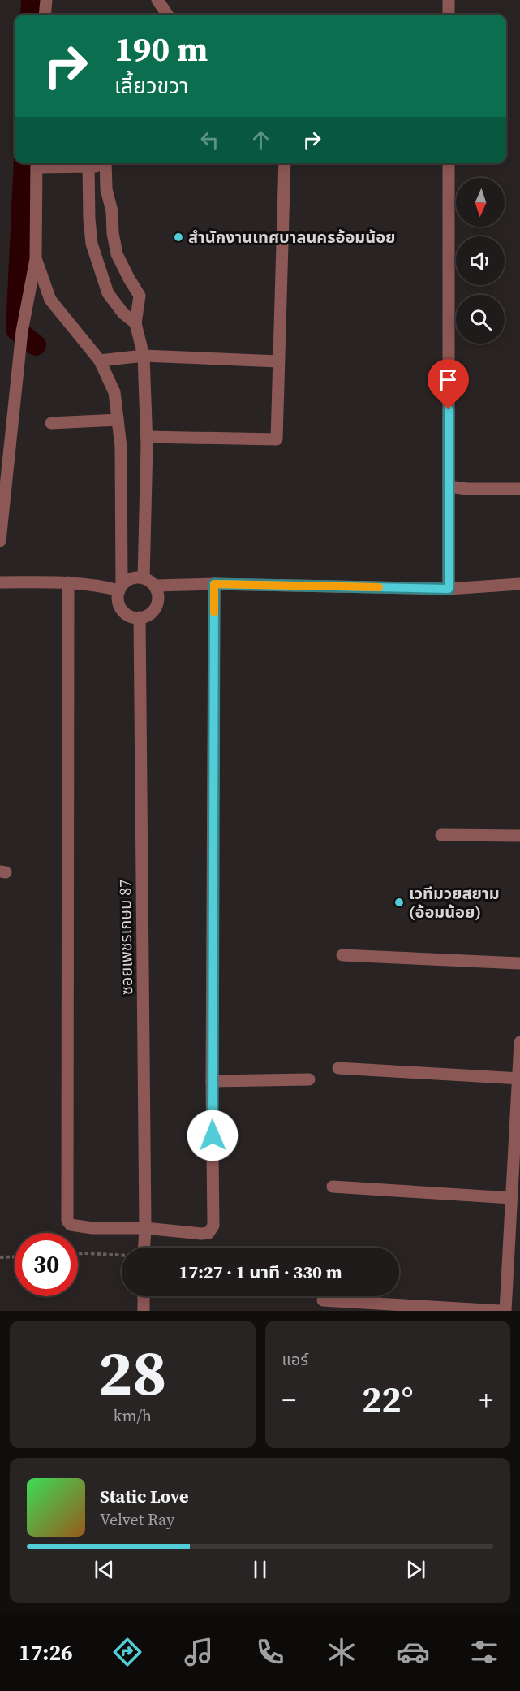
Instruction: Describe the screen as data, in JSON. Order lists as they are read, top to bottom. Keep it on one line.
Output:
{"streets":{"street":["ซอยเพชรเกษม 87"]},"places":["สำนักงานเทศบาลนครอ้อมน้อย","เวทีมวยสยาม (อ้อมน้อย)"],"north":"bottom","page":{"turn":["190 m","เลี้ยวขวา"],"limit":"30","trip":"17:27 · 1 นาที · 330 m","tile":[["28","km/h"],"แอร์"],"heat":["−","22°","+"],"song":["Static Love","Velvet Ray"],"tabs":"17:26"}}
